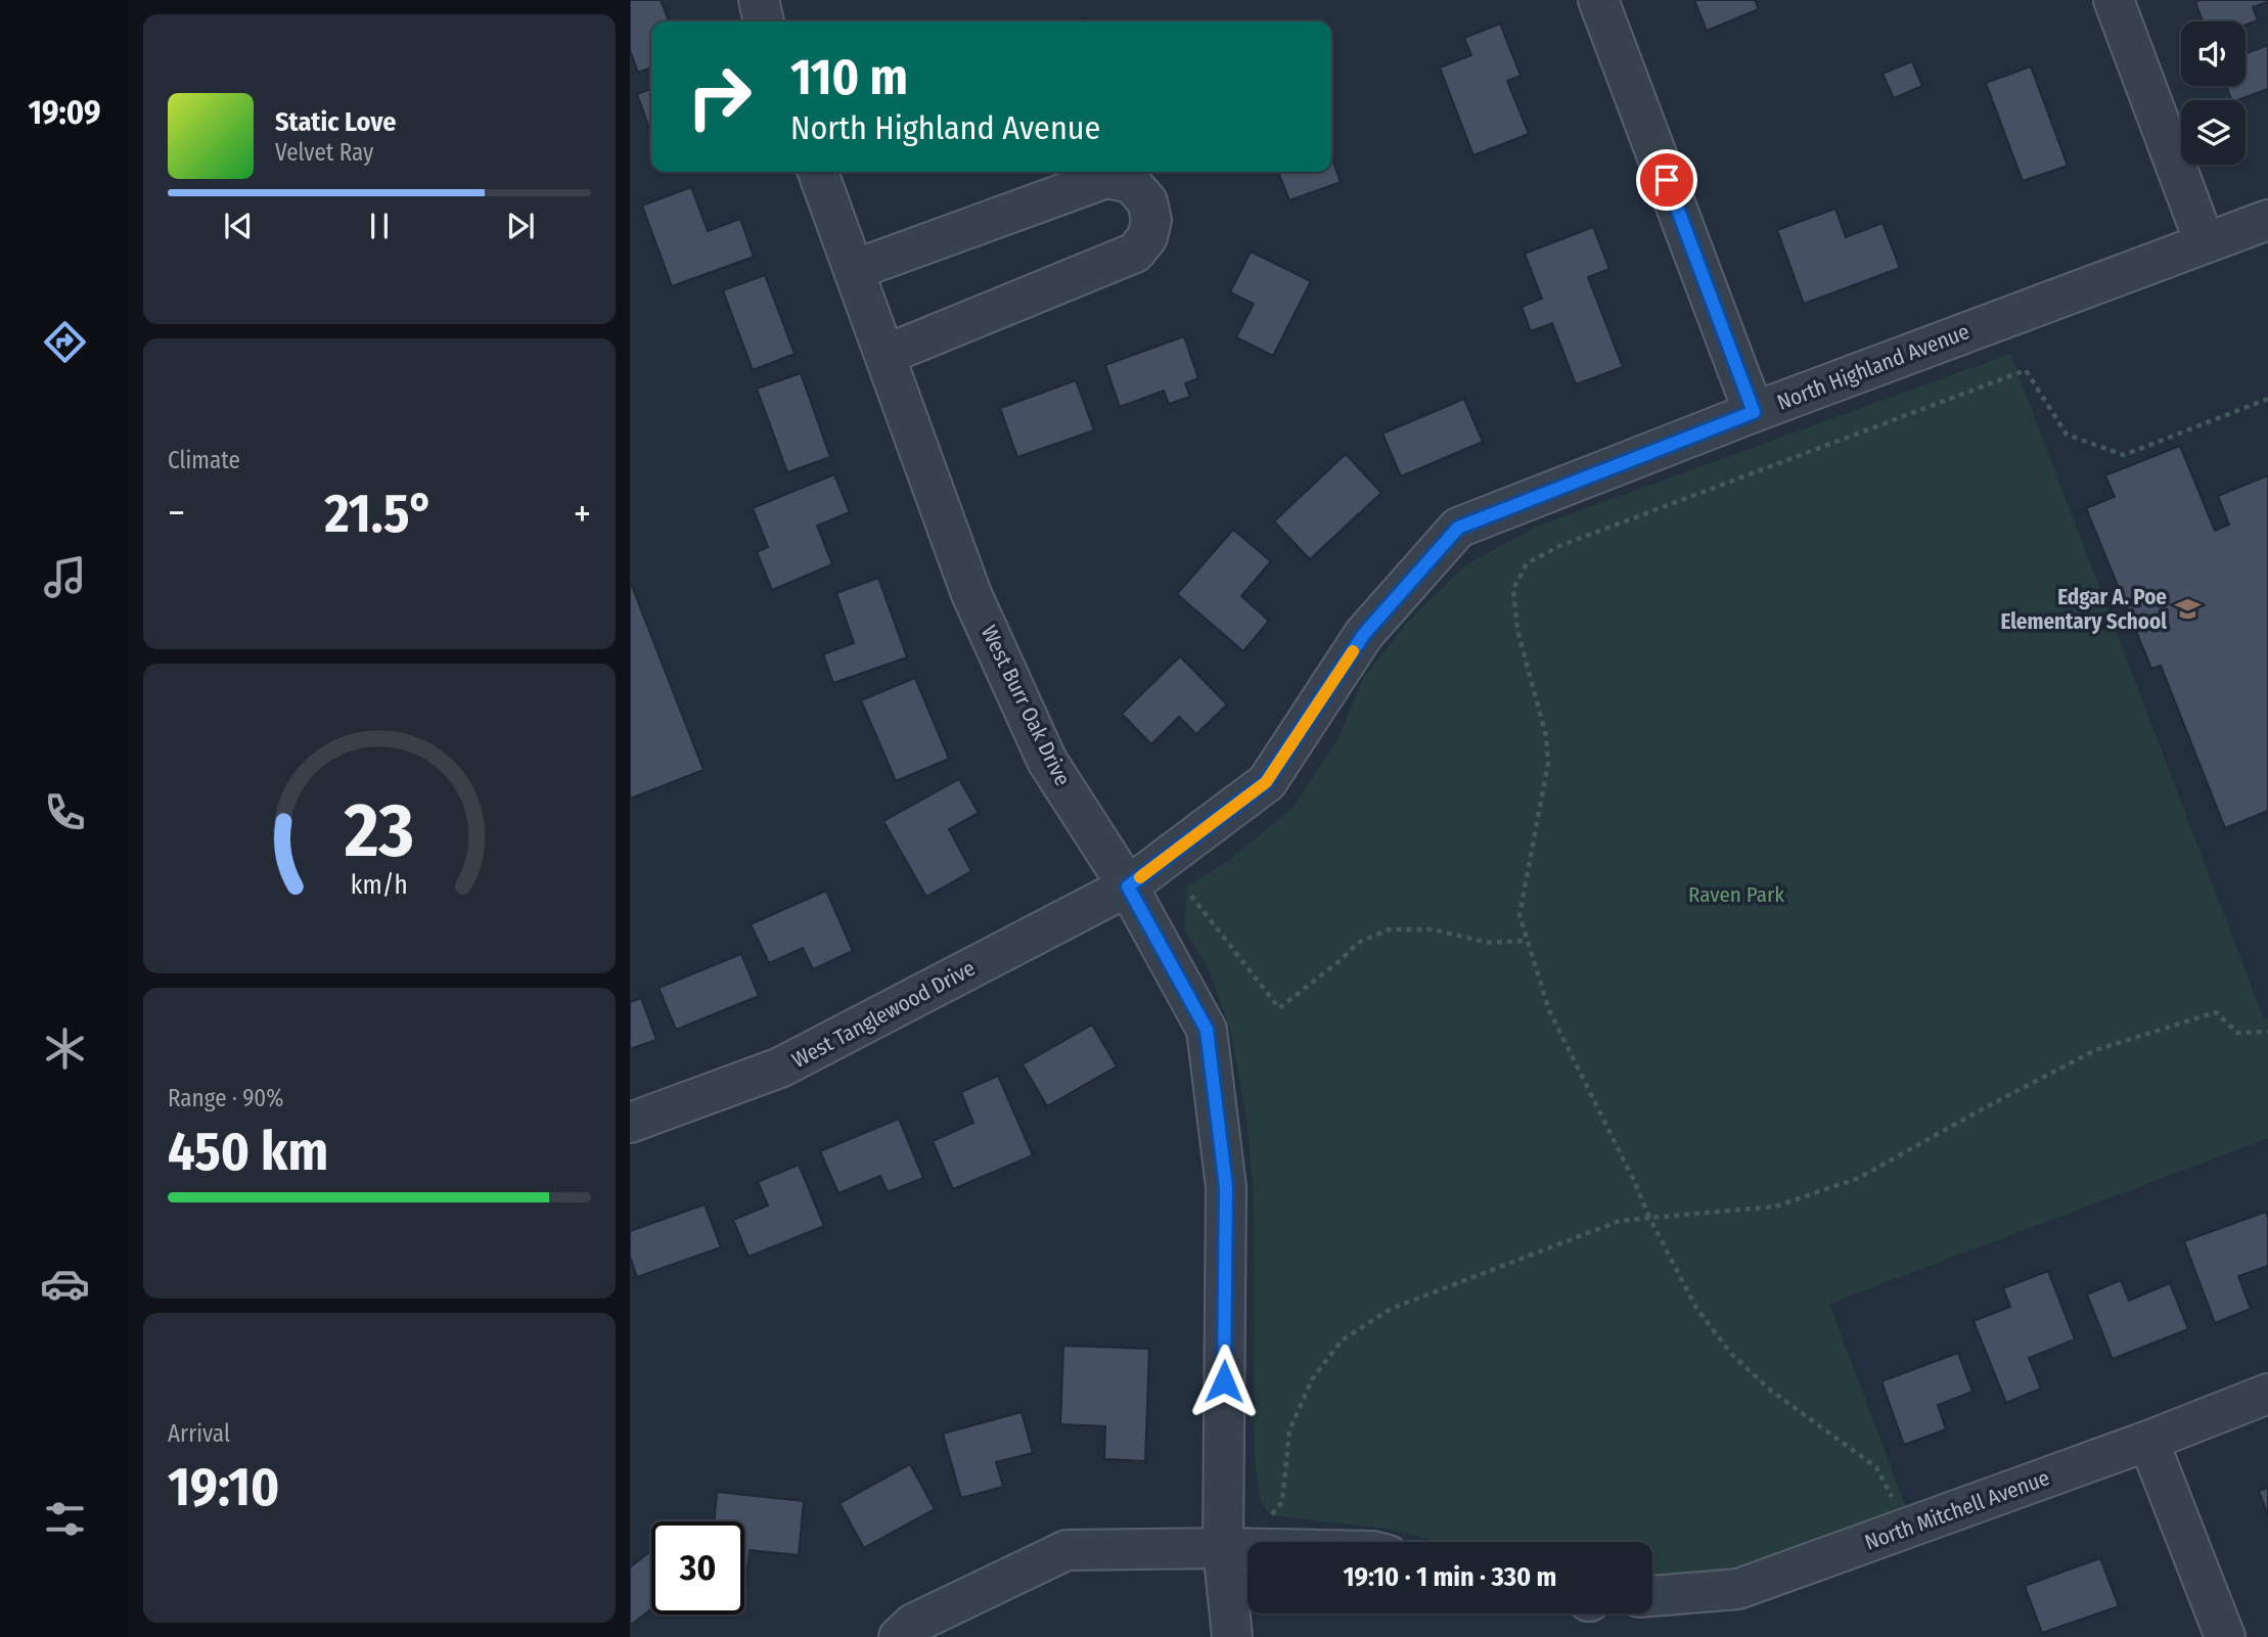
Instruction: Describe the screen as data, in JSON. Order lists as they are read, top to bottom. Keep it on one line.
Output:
{"streets":{"street":["North Highland Avenue","West Burr Oak Drive","West Tanglewood Drive","North Mitchell Avenue"]},"crossings":[["North Highland Avenue","West Burr Oak Drive"],["North Highland Avenue","West Tanglewood Drive"],["West Burr Oak Drive","West Tanglewood Drive"]],"parks":["Raven Park"],"places":{"school or university":["Edgar A. Poe Elementary School"]},"page":{"tabs":"19:09","turn":["110 m","North Highland Avenue"],"song":["Static Love","Velvet Ray"],"tile":["Climate",["Range · 90%","450 km"],["Arrival","19:10"]],"heat":["−","21.5°","+"],"limit":"30","trip":"19:10 · 1 min · 330 m","gauge":["23","km/h"]}}
